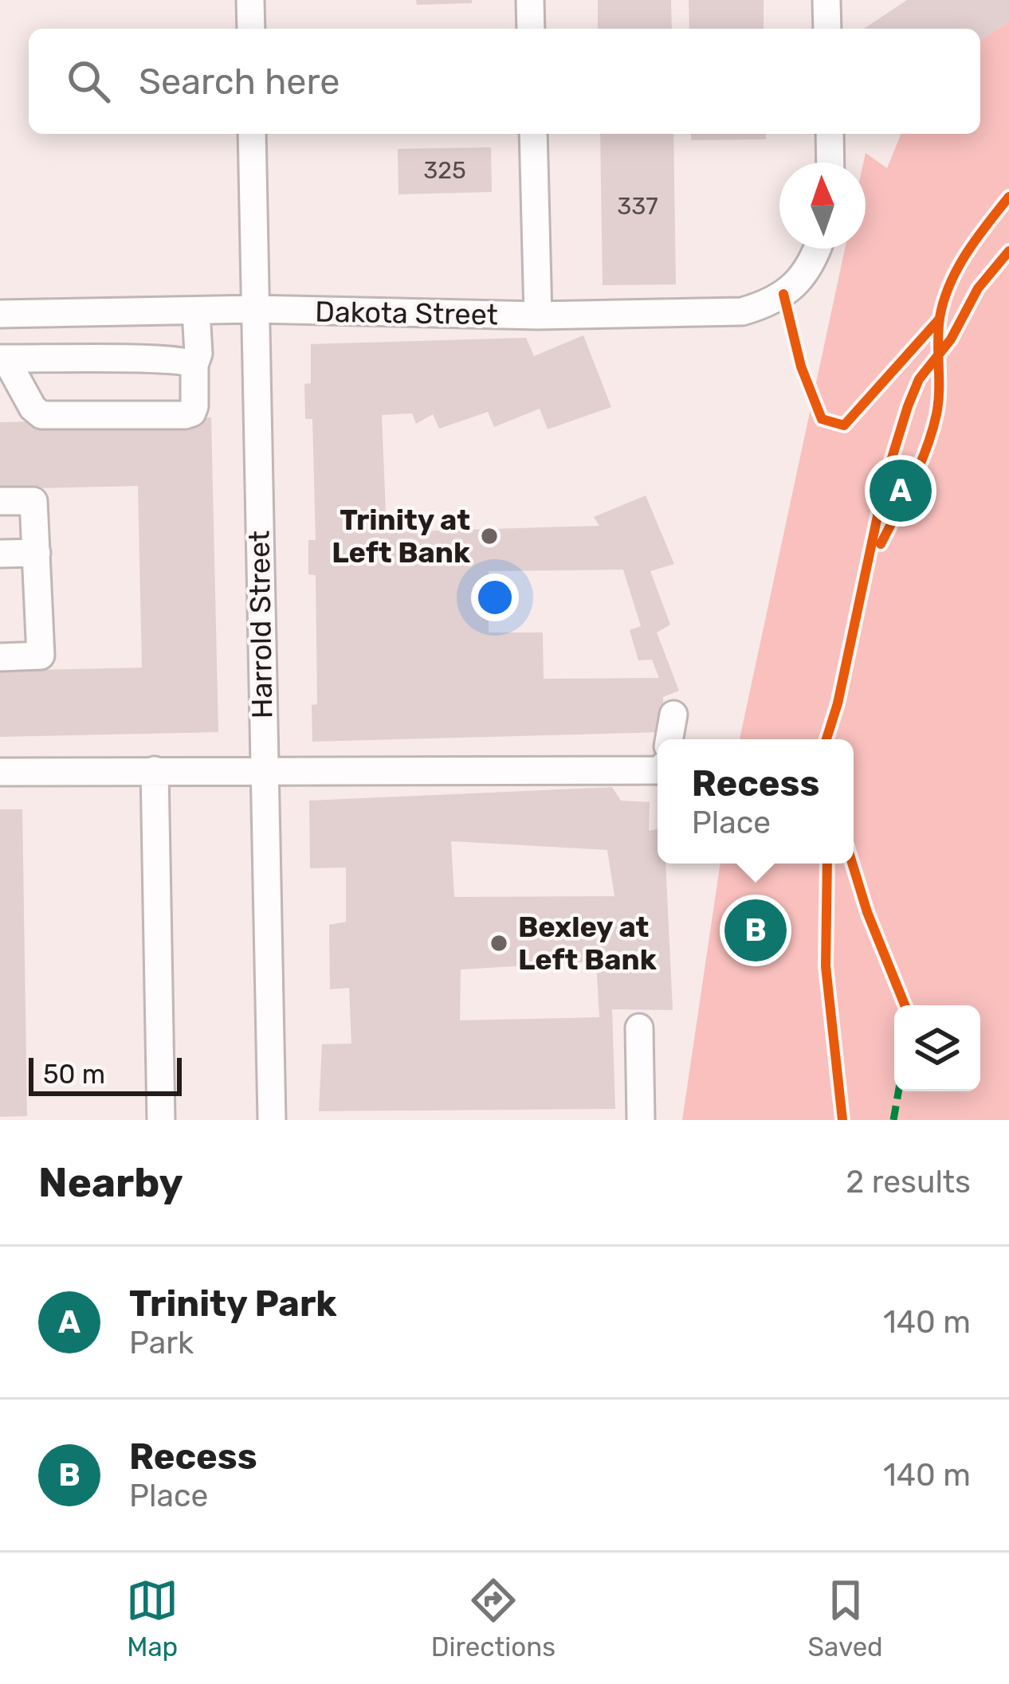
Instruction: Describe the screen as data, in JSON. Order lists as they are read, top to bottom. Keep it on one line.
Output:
{"streets":{"street":["Dakota Street","Harrold Street"]},"crossings":[["Dakota Street","Harrold Street"]],"places":["Trinity at Left Bank","Bexley at Left Bank"],"house_numbers":["325","337"],"scale_bar":"50 m","north":"top","page":{"search":"Search here","pins":["A","B"],"popup":["Recess","Place"],"scale":"50 m","heading":["Nearby","2 results"],"list":[{"mark":"A","name":"Trinity Park","note":"Park","value":"140 m"},{"mark":"B","name":"Recess","note":"Place","value":"140 m"}],"nav":["Map","Directions","Saved"]}}
